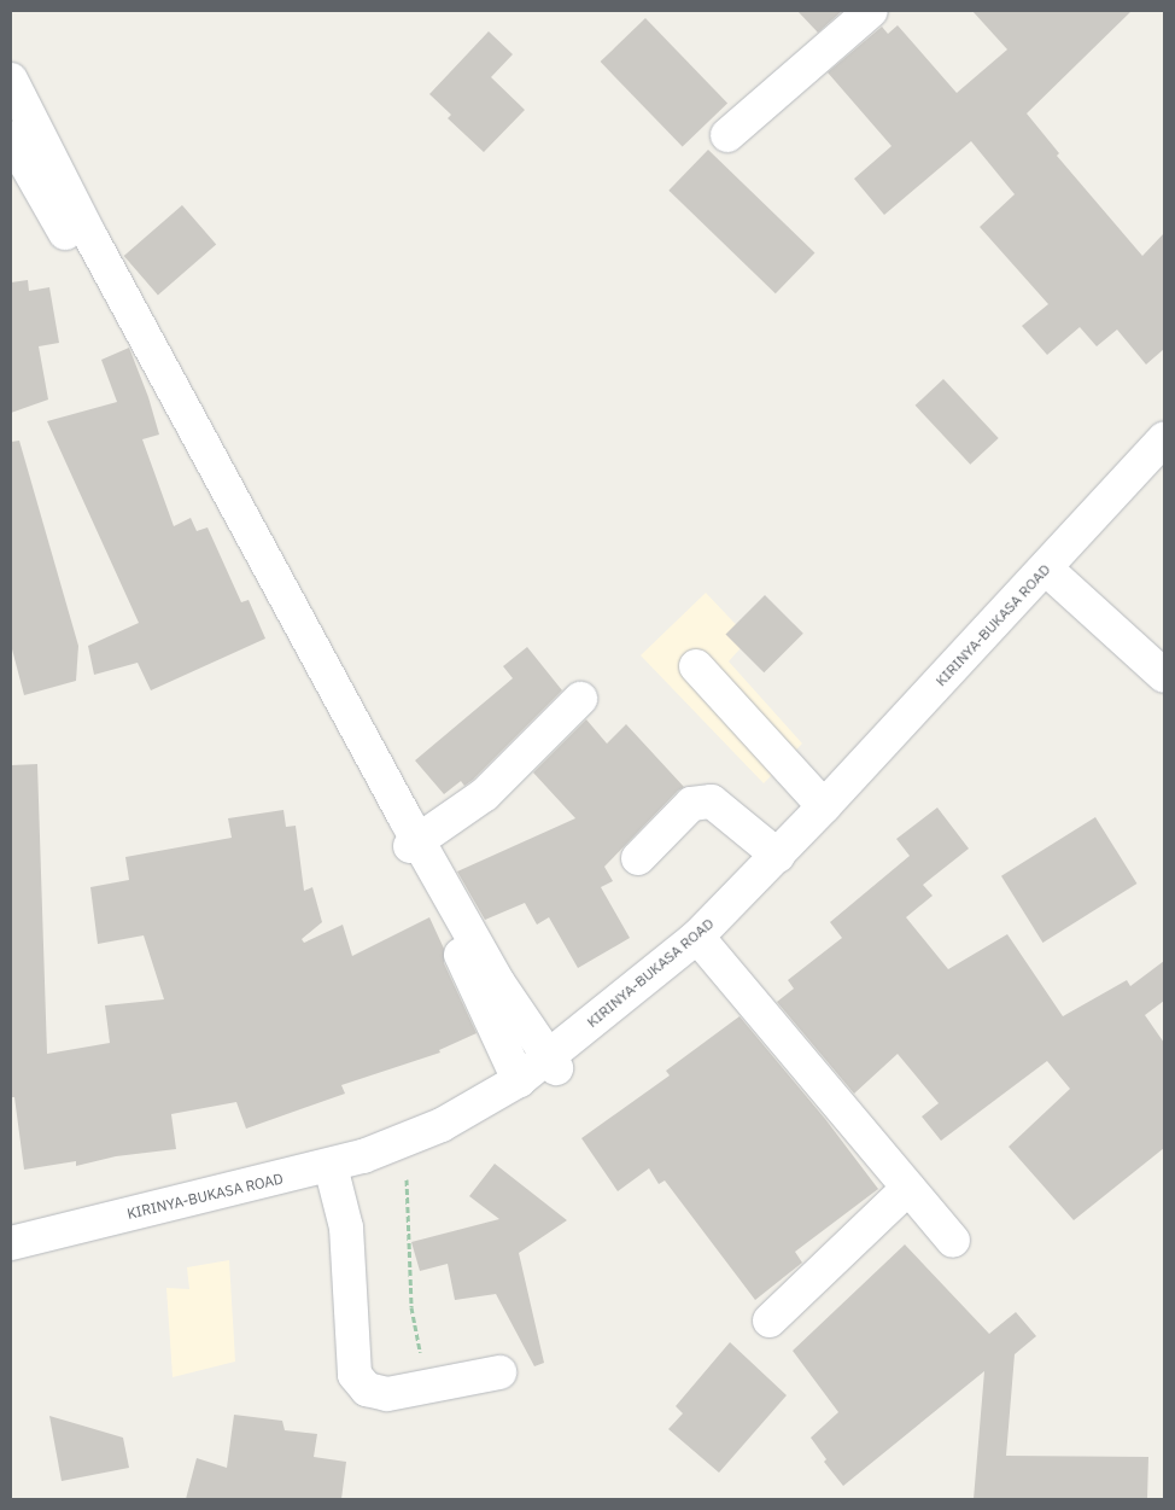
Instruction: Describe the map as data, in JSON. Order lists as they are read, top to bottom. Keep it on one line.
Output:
{"streets":{"street":["KIRINYA-BUKASA ROAD"]}}
